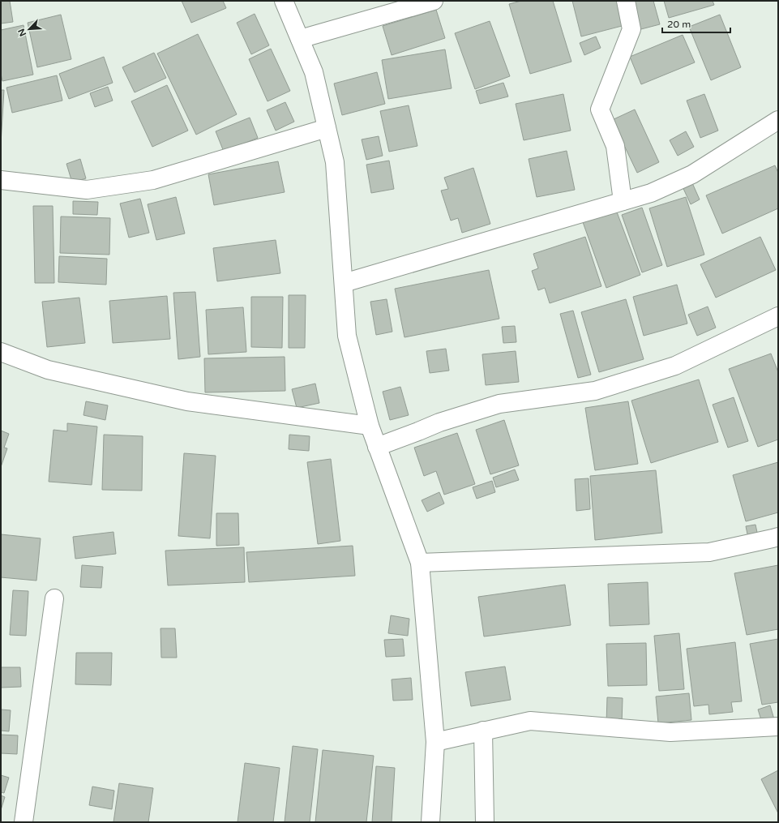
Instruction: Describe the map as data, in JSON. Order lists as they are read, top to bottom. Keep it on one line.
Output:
{"scale_bar":"20 m","north":"bottom left"}
